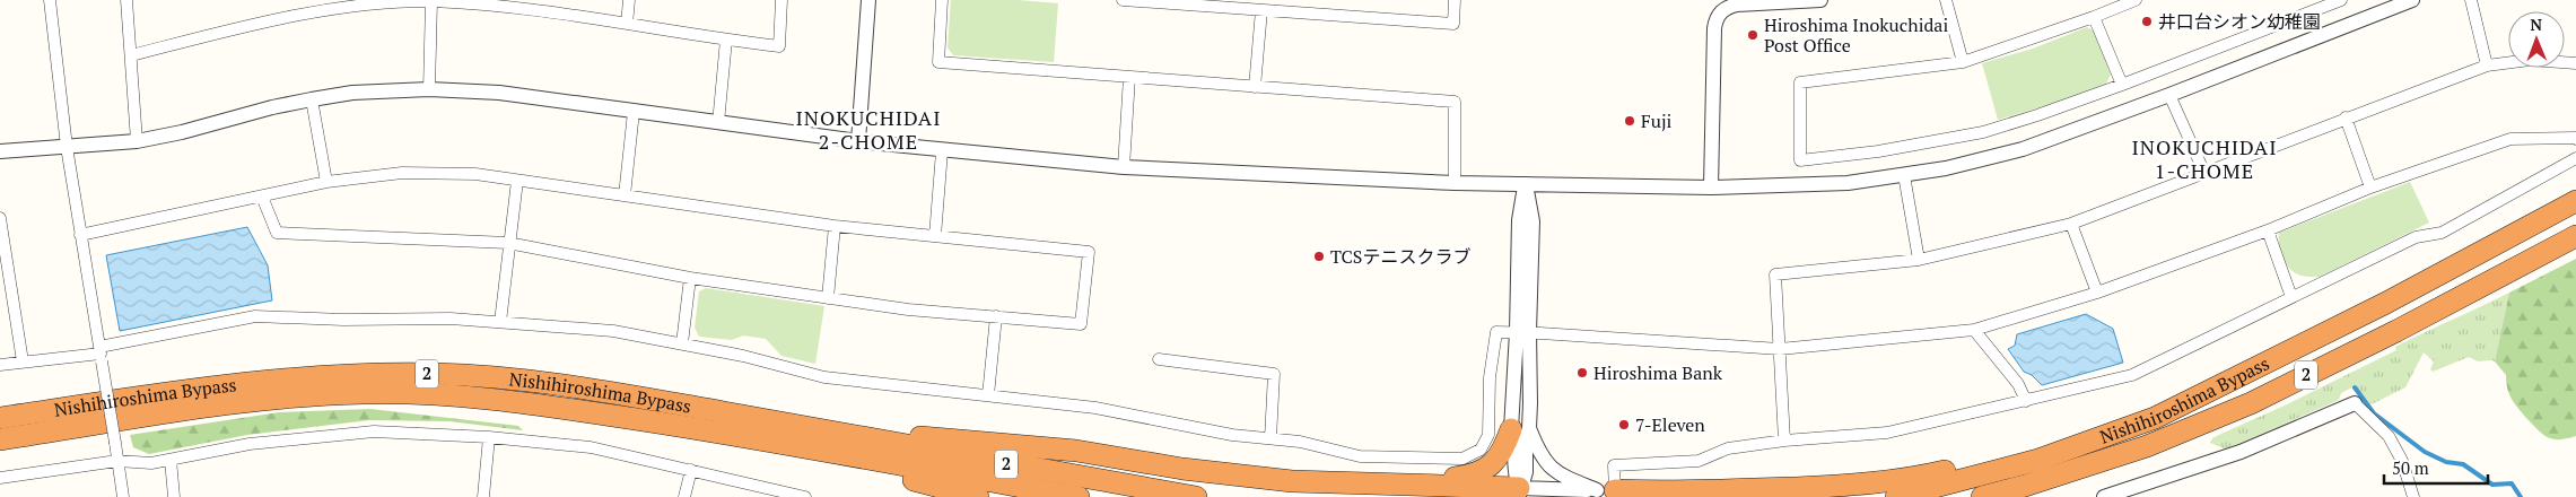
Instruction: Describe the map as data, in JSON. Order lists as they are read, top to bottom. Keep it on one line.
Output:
{"streets":{"highway":["2","Nishihiroshima Bypass"]},"districts":["INOKUCHIDAI 2-CHOME","INOKUCHIDAI 1-CHOME"],"places":["井口台シオン幼稚園","Hiroshima Inokuchidai Post Office","Fuji","TCSテニスクラブ","Hiroshima Bank","7-Eleven"],"scale_bar":"50 m","north":"top"}
